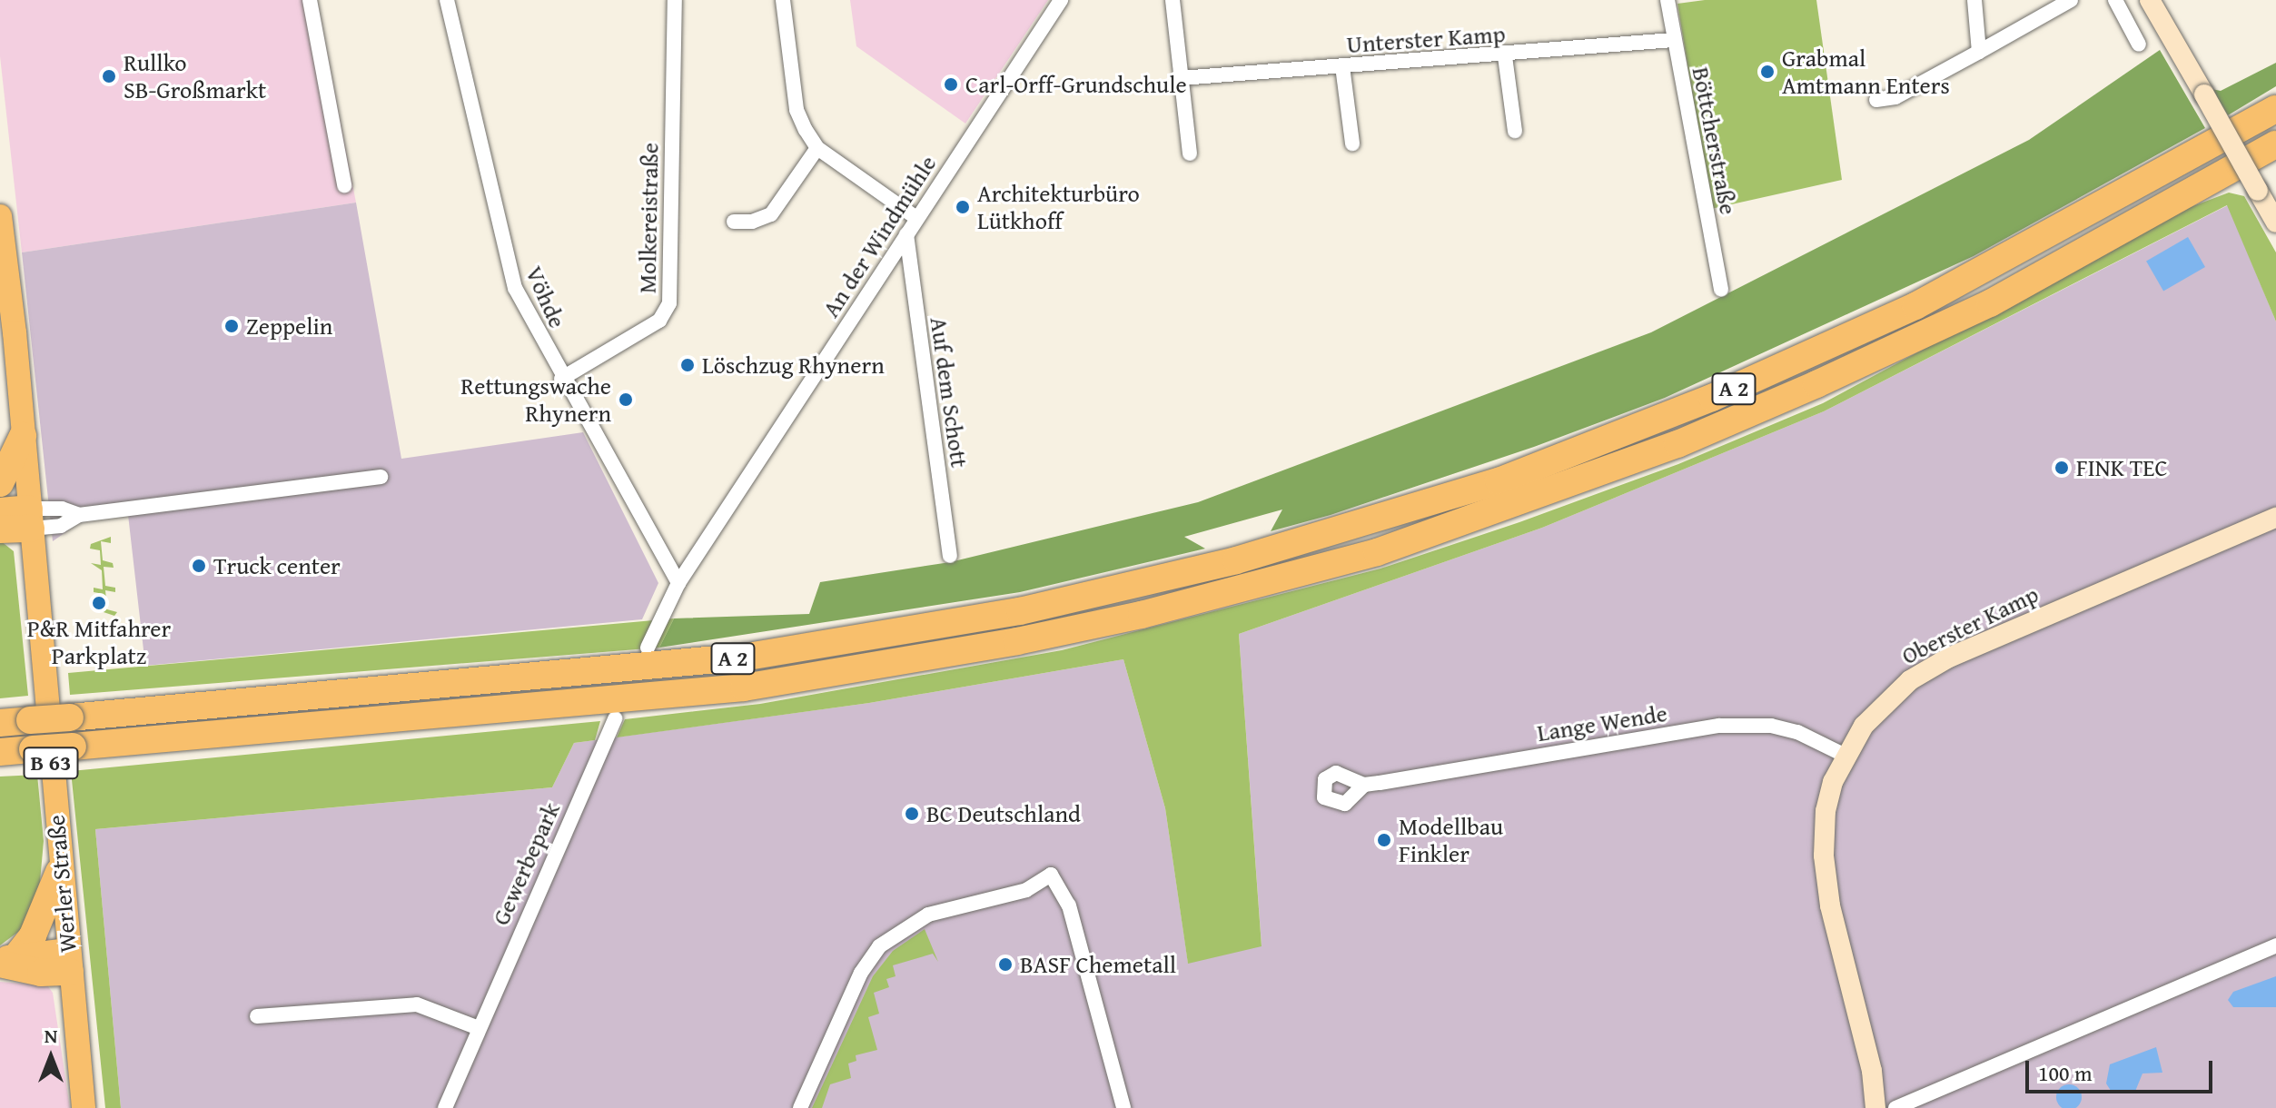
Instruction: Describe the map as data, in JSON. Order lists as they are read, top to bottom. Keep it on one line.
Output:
{"streets":{"highway":["A 2"],"main road":["Oberster Kamp","B 63","Werler Straße"],"street":["Unterster Kamp","Böttcherstraße","Molkereistraße","An der Windmühle","Vöhde","Auf dem Schott","Lange Wende","Gewerbepark"]},"crossings":[["Unterster Kamp","Böttcherstraße"],["Molkereistraße","Vöhde"],["An der Windmühle","Vöhde"],["An der Windmühle","Auf dem Schott"],["Oberster Kamp","Lange Wende"]],"places":["Grabmal Amtmann Enters","Rullko SB-Großmarkt","Carl-Orff-Grundschule","Architekturbüro Lütkhoff","Zeppelin","Löschzug Rhynern","Rettungswache Rhynern","FINK TEC","Truck center","P&R Mitfahrer Parkplatz","BC Deutschland","Modellbau Finkler","BASF Chemetall"],"scale_bar":"100 m","north":"top"}
